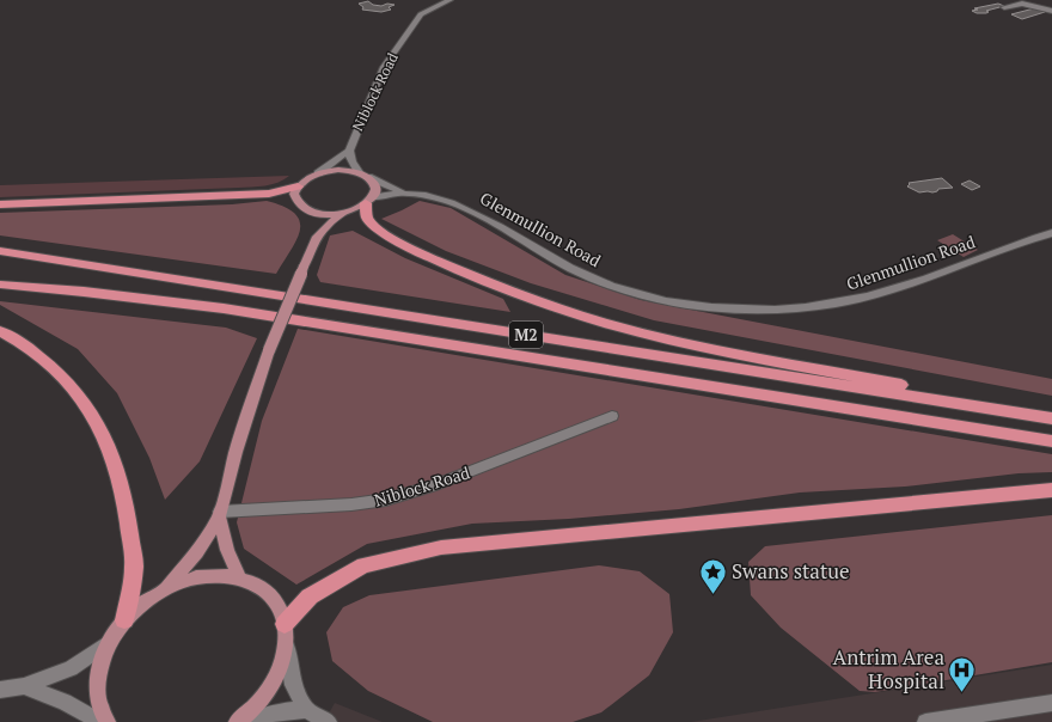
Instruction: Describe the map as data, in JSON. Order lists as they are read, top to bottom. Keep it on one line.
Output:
{"streets":{"highway":["M2"],"street":["Niblock Road","Glenmullion Road"]},"places":{"place":["Swans statue"],"hospital":["Antrim Area Hospital"]}}
